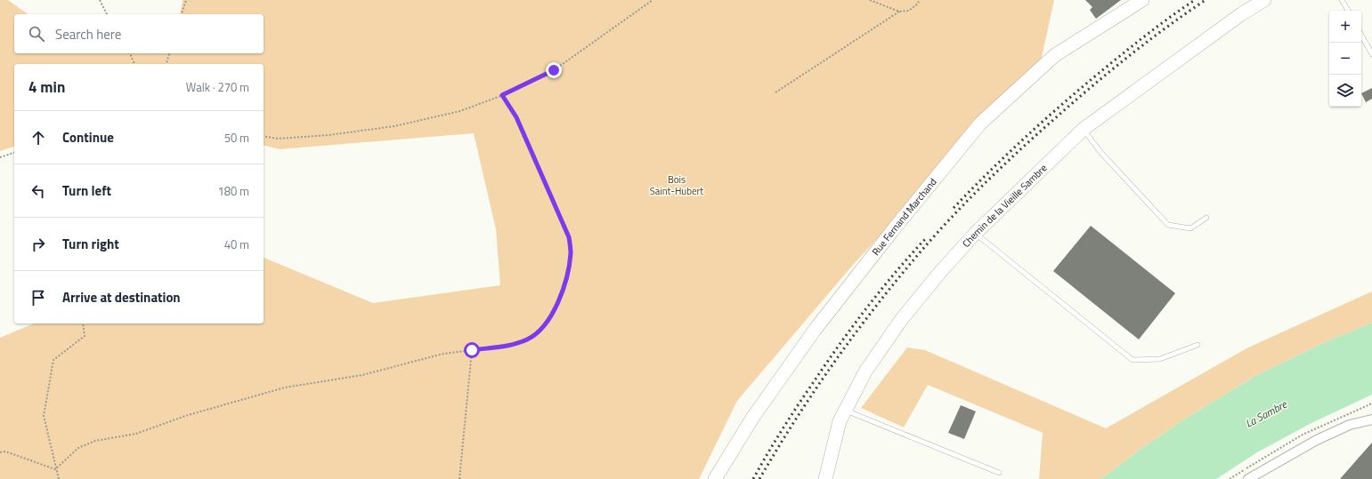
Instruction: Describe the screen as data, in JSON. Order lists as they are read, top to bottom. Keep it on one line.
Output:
{"streets":{"street":["Chemin de la Vieille Sambre","Rue Fernand Marchand"]},"water":["La Sambre"],"parks":["Bois Saint-Hubert"],"page":{"map_buttons":["+","−"],"search":"Search here","heading":["4 min","Walk · 270 m"],"list":[["Continue","50 m"],["Turn left","180 m"],["Turn right","40 m"],"Arrive at destination"]}}
